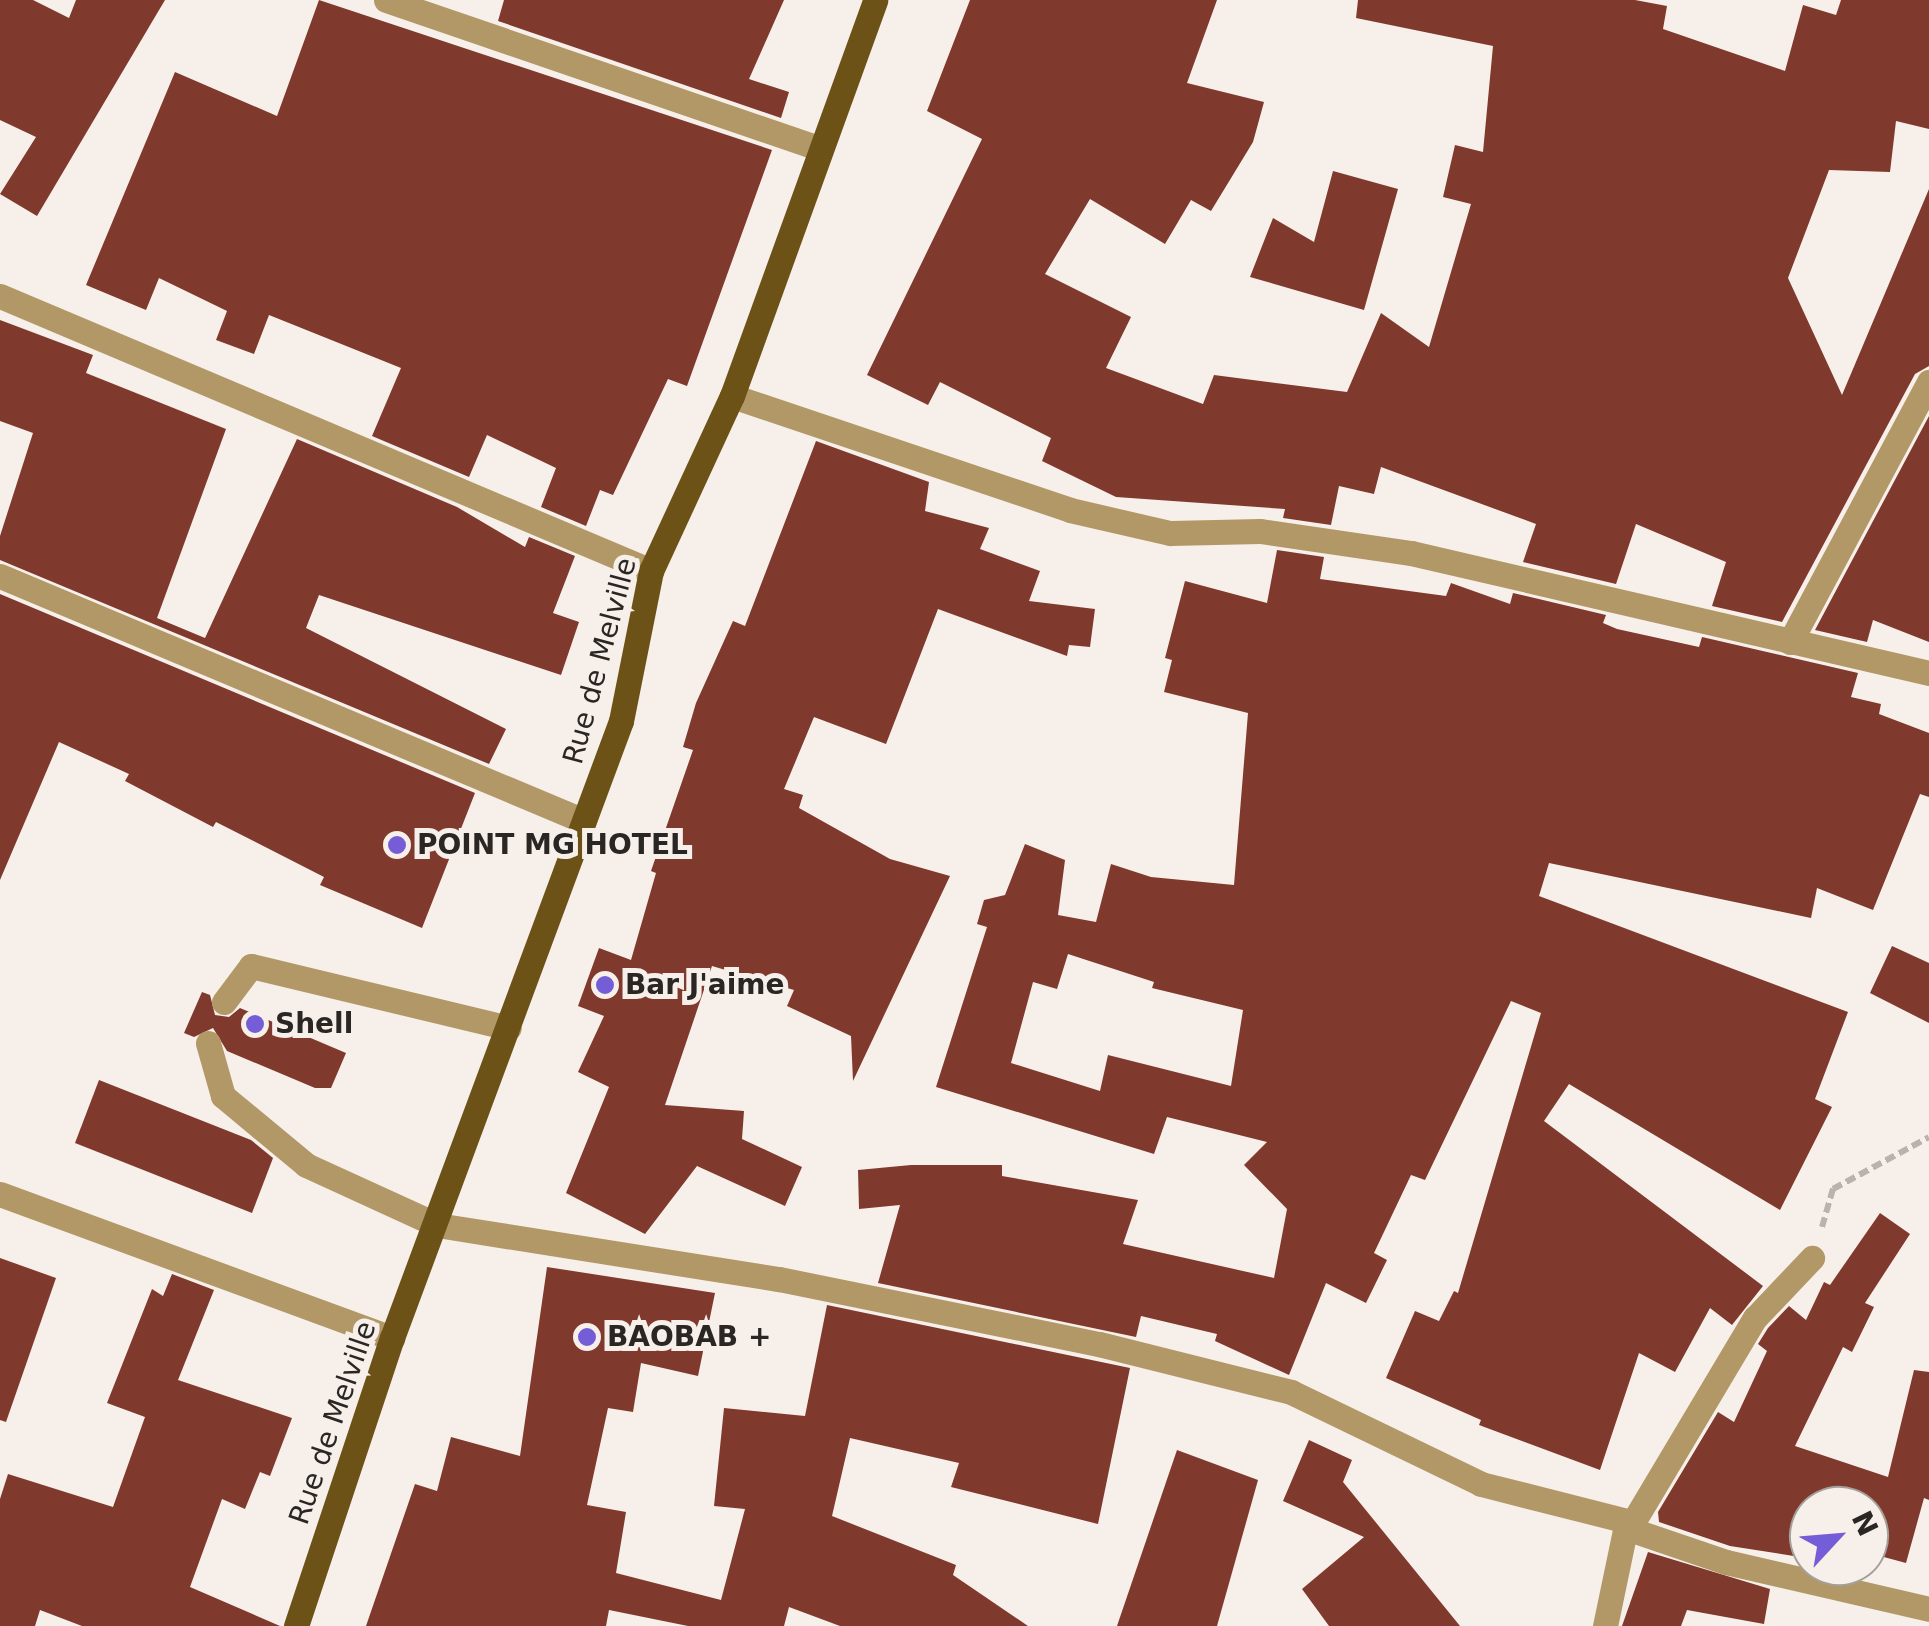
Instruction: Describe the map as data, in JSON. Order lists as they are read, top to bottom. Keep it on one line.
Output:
{"streets":{"main road":["Rue de Melville"]},"places":["POINT MG HOTEL","Bar J'aime","Shell","BAOBAB +"],"north":"top right"}
